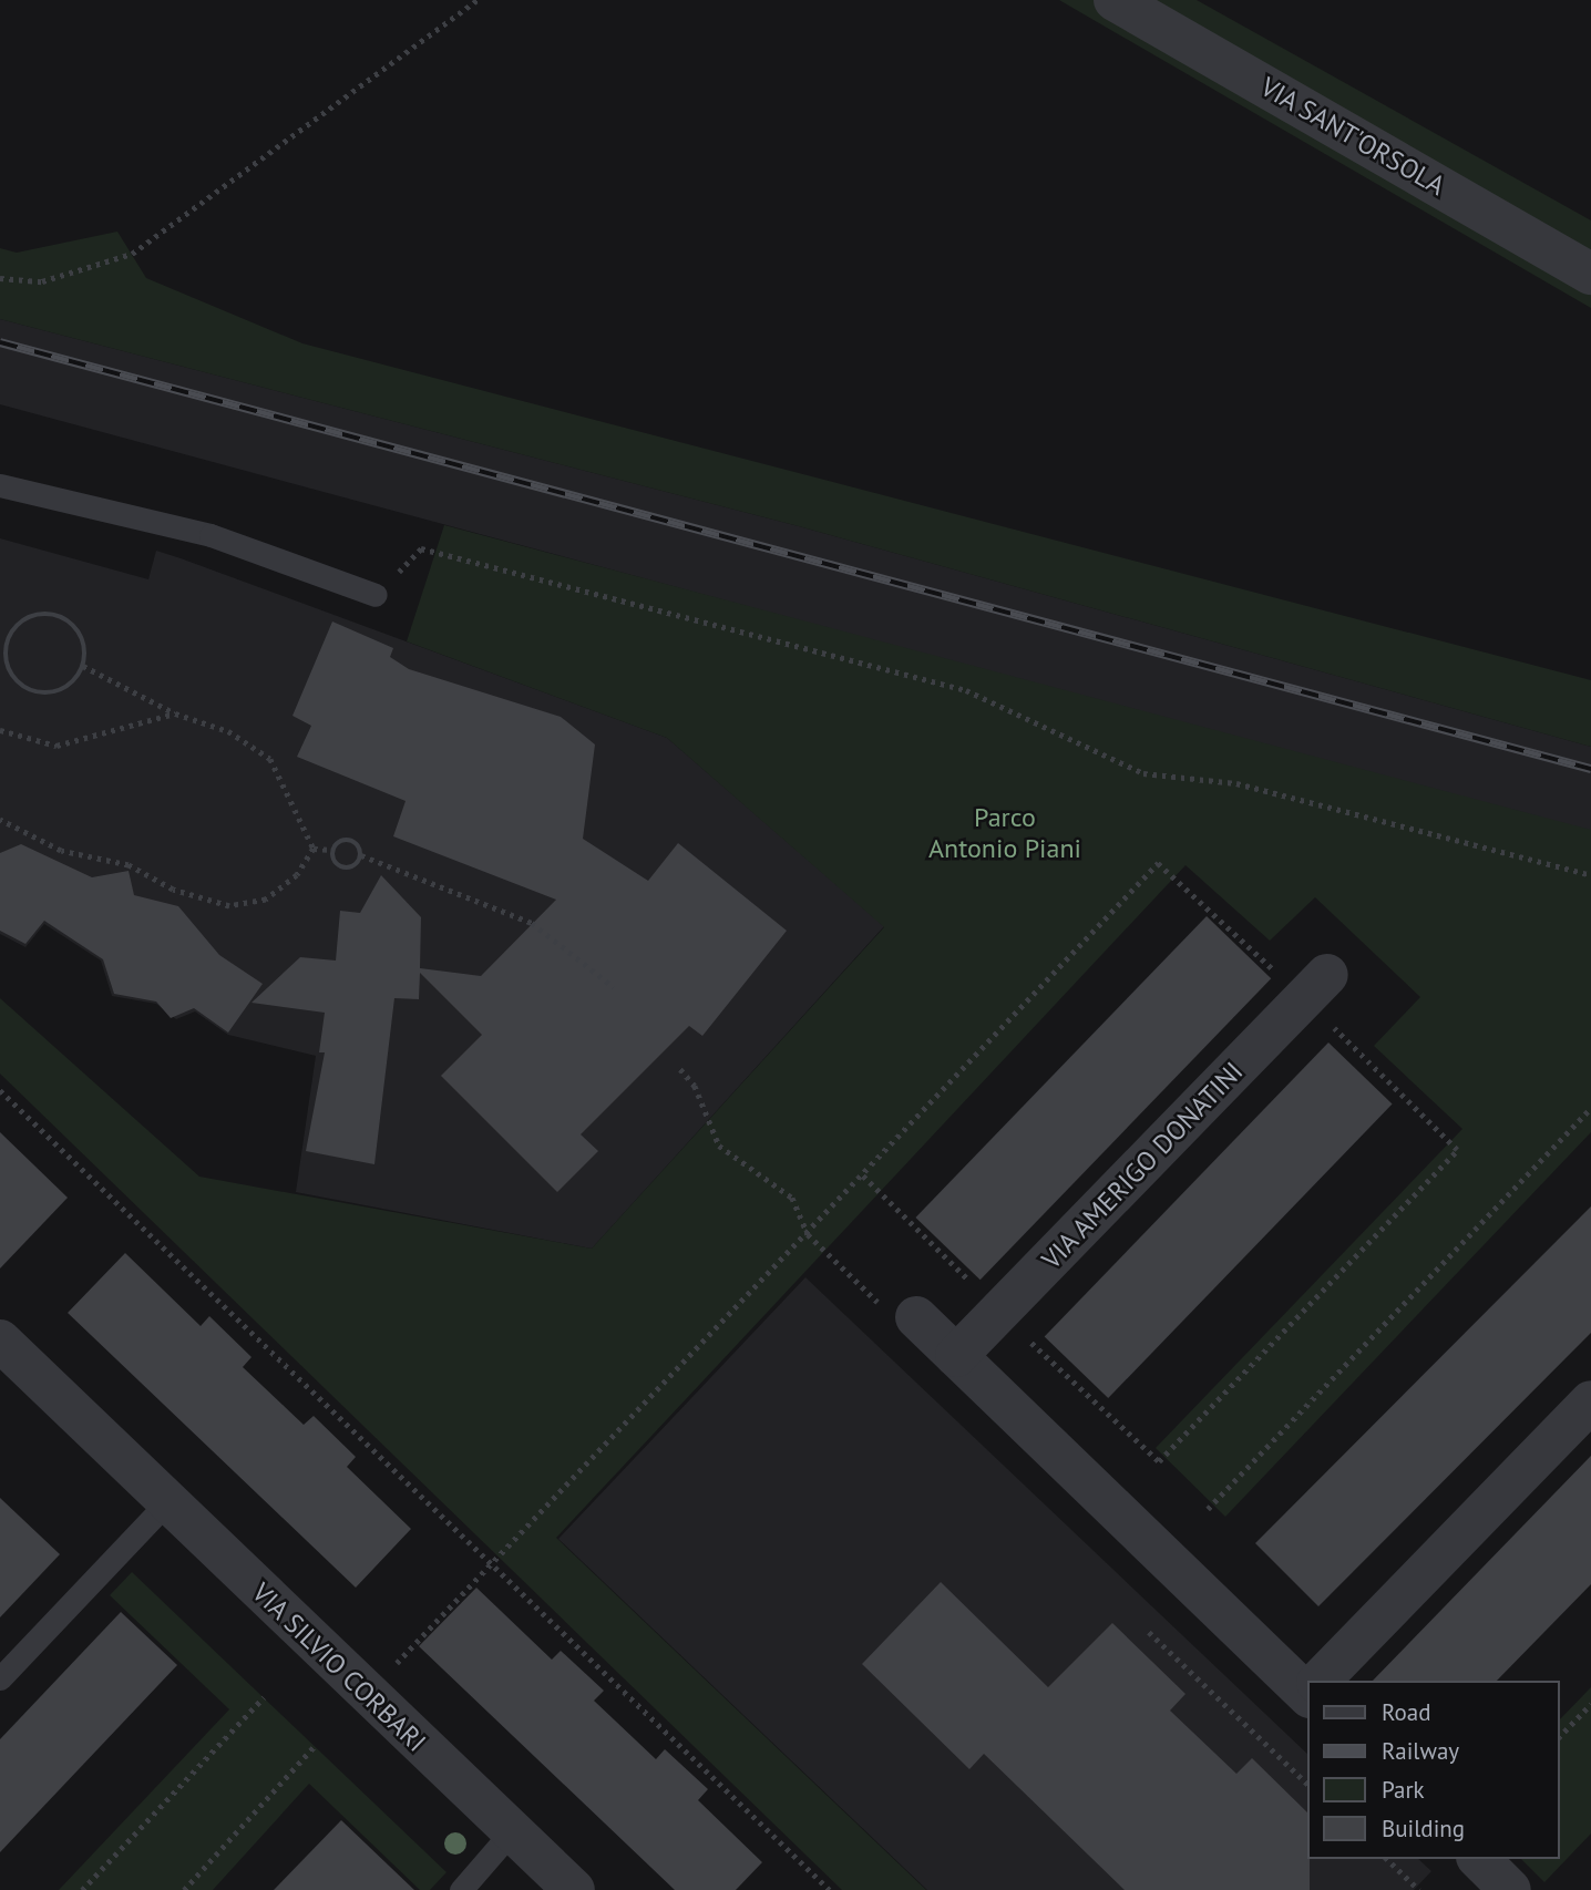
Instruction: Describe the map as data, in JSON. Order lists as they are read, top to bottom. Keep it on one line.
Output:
{"streets":{"street":["VIA SANT'ORSOLA","VIA AMERIGO DONATINI","VIA SILVIO CORBARI"]},"parks":["Parco Antonio Piani"],"legend":["Road","Railway","Park","Building"]}
